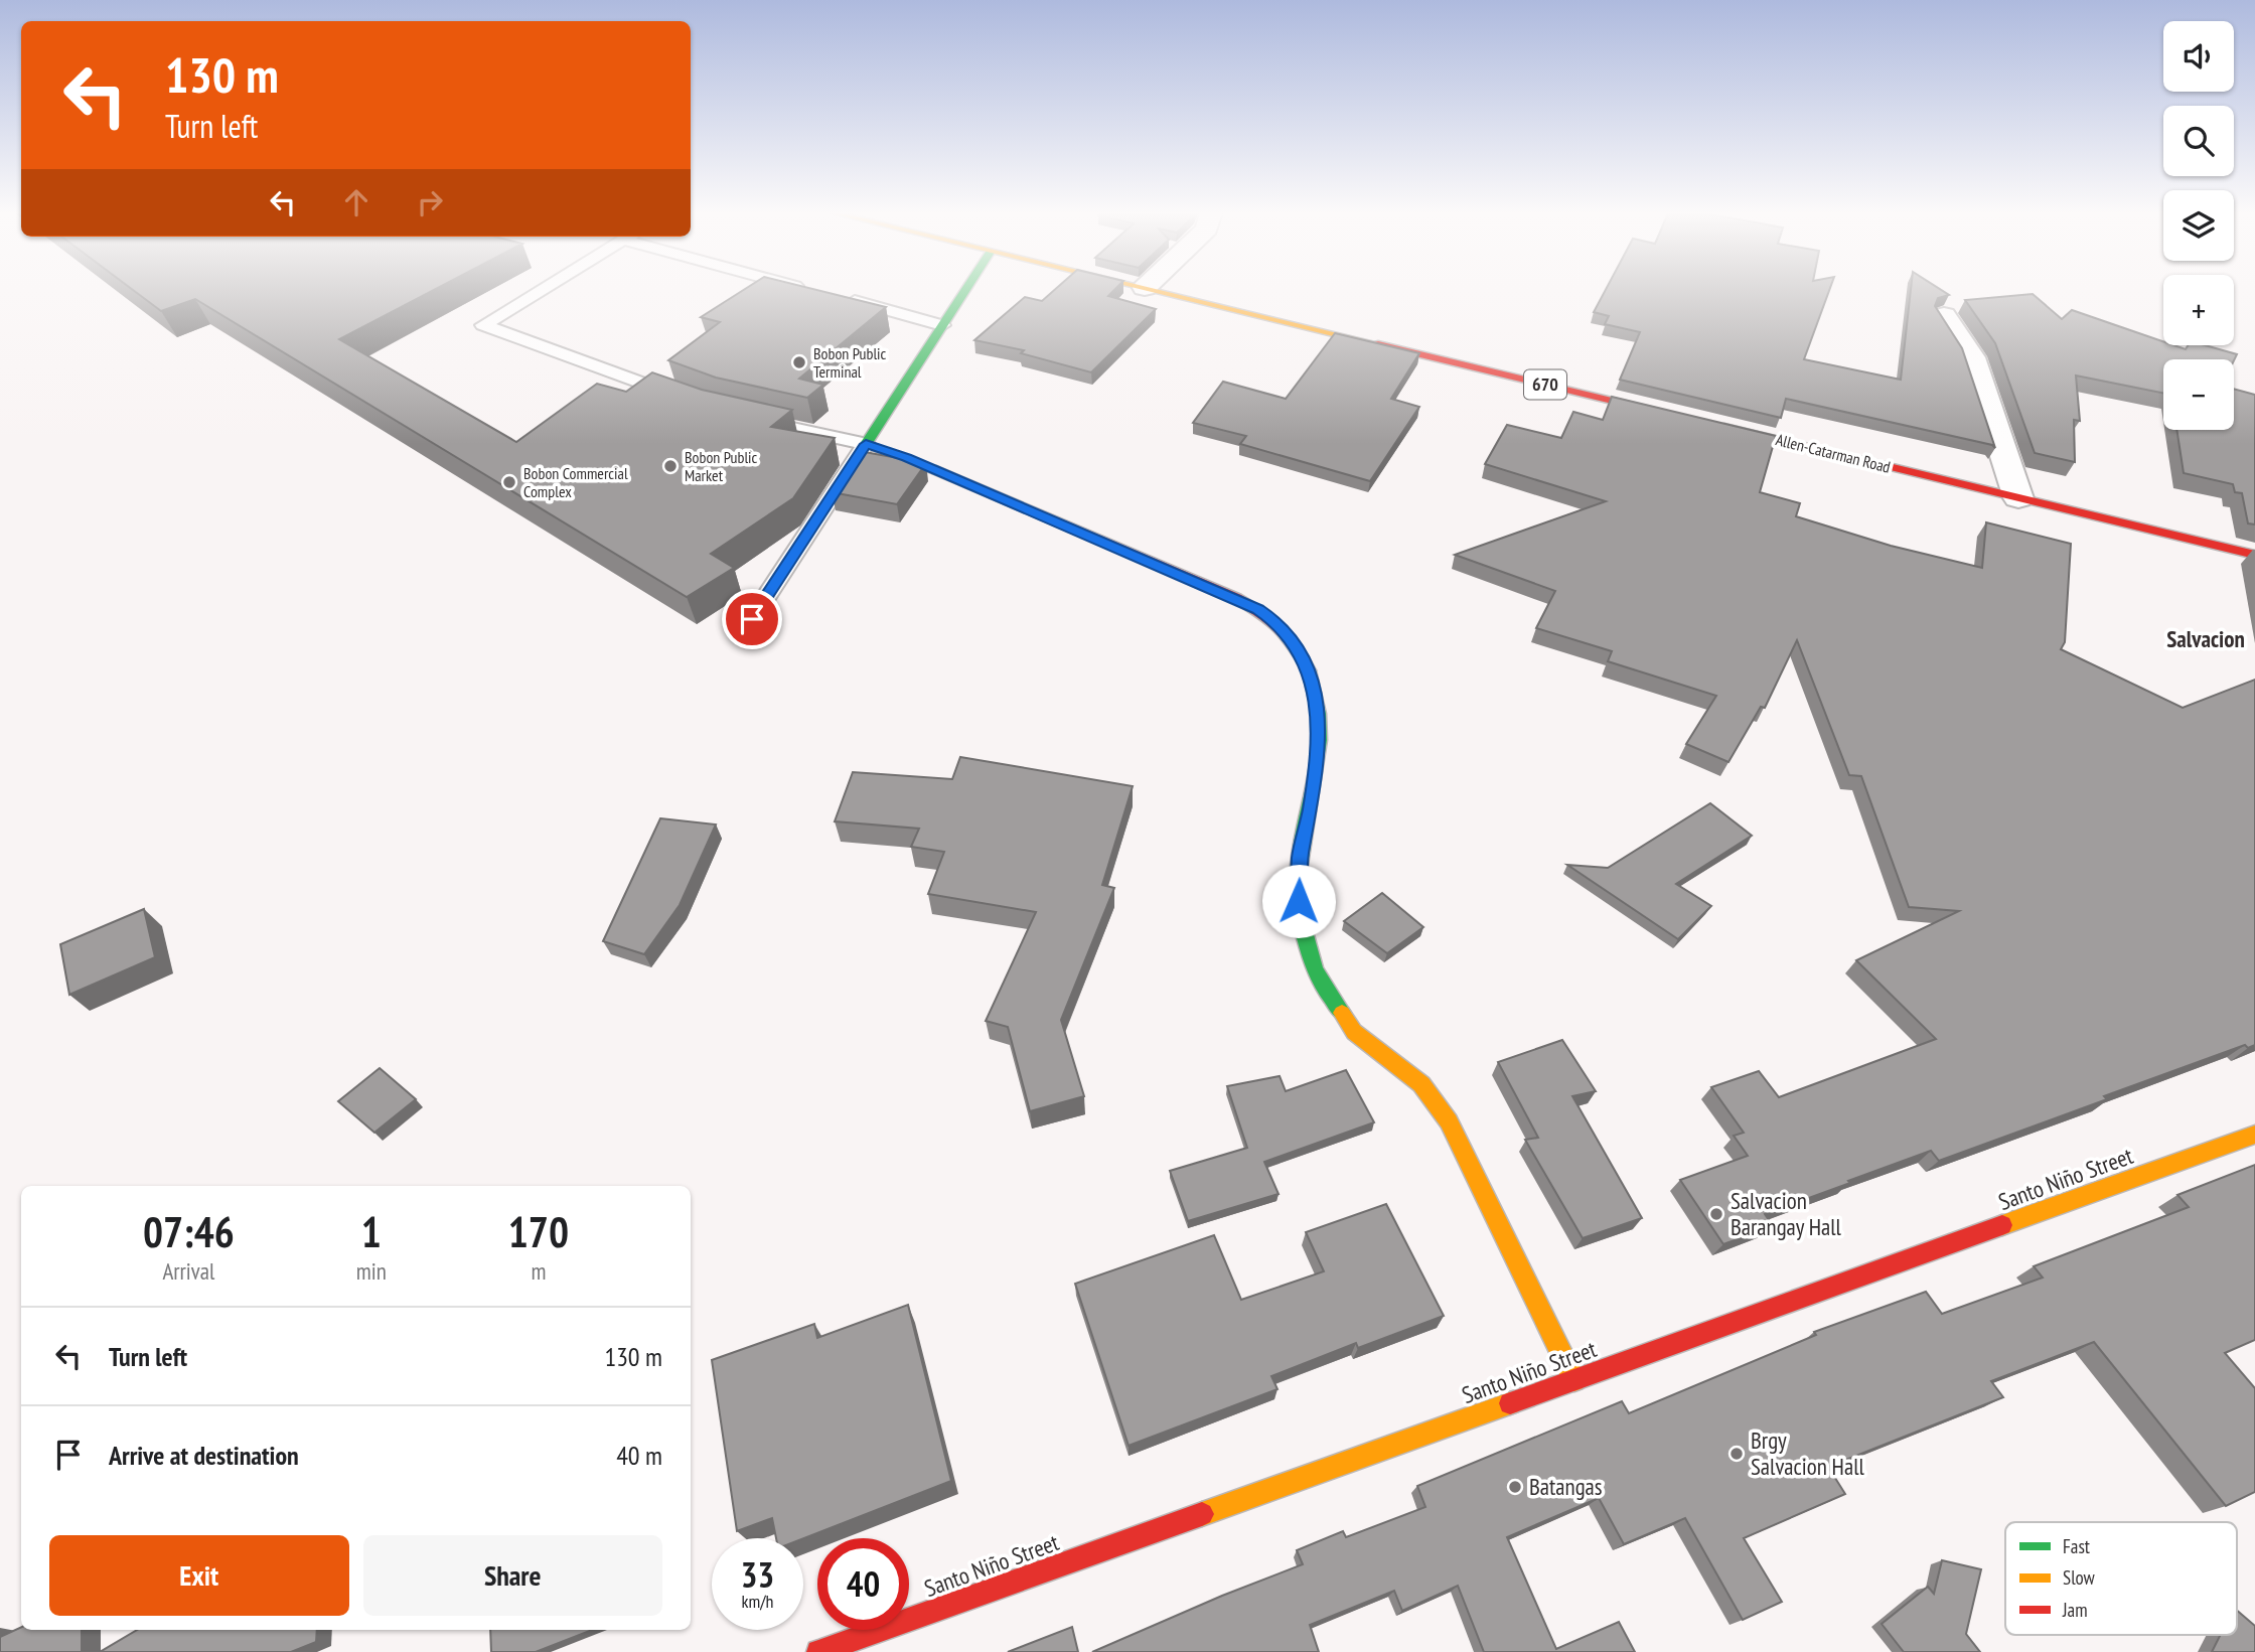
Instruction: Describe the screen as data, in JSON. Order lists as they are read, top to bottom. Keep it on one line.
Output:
{"streets":{"street":["670","Allen-Catarman Road","Santo Niño Street"]},"districts":["Salvacion"],"places":["Bobon Public Terminal","Bobon Public Market","Bobon Commercial Complex","Salvacion Barangay Hall","Brgy Salvacion Hall","Batangas"],"legend":["Fast","Slow","Jam"],"page":{"map_buttons":["+","−"],"turn":["130 m","Turn left"],"eta":["07:46","Arrival","1","min","170","m"],"list":[{"name":"Turn left","value":"130 m"},{"name":"Arrive at destination","value":"40 m"}],"buttons":["Exit","Share"],"speed":"33 km/h","limit":"40"}}
